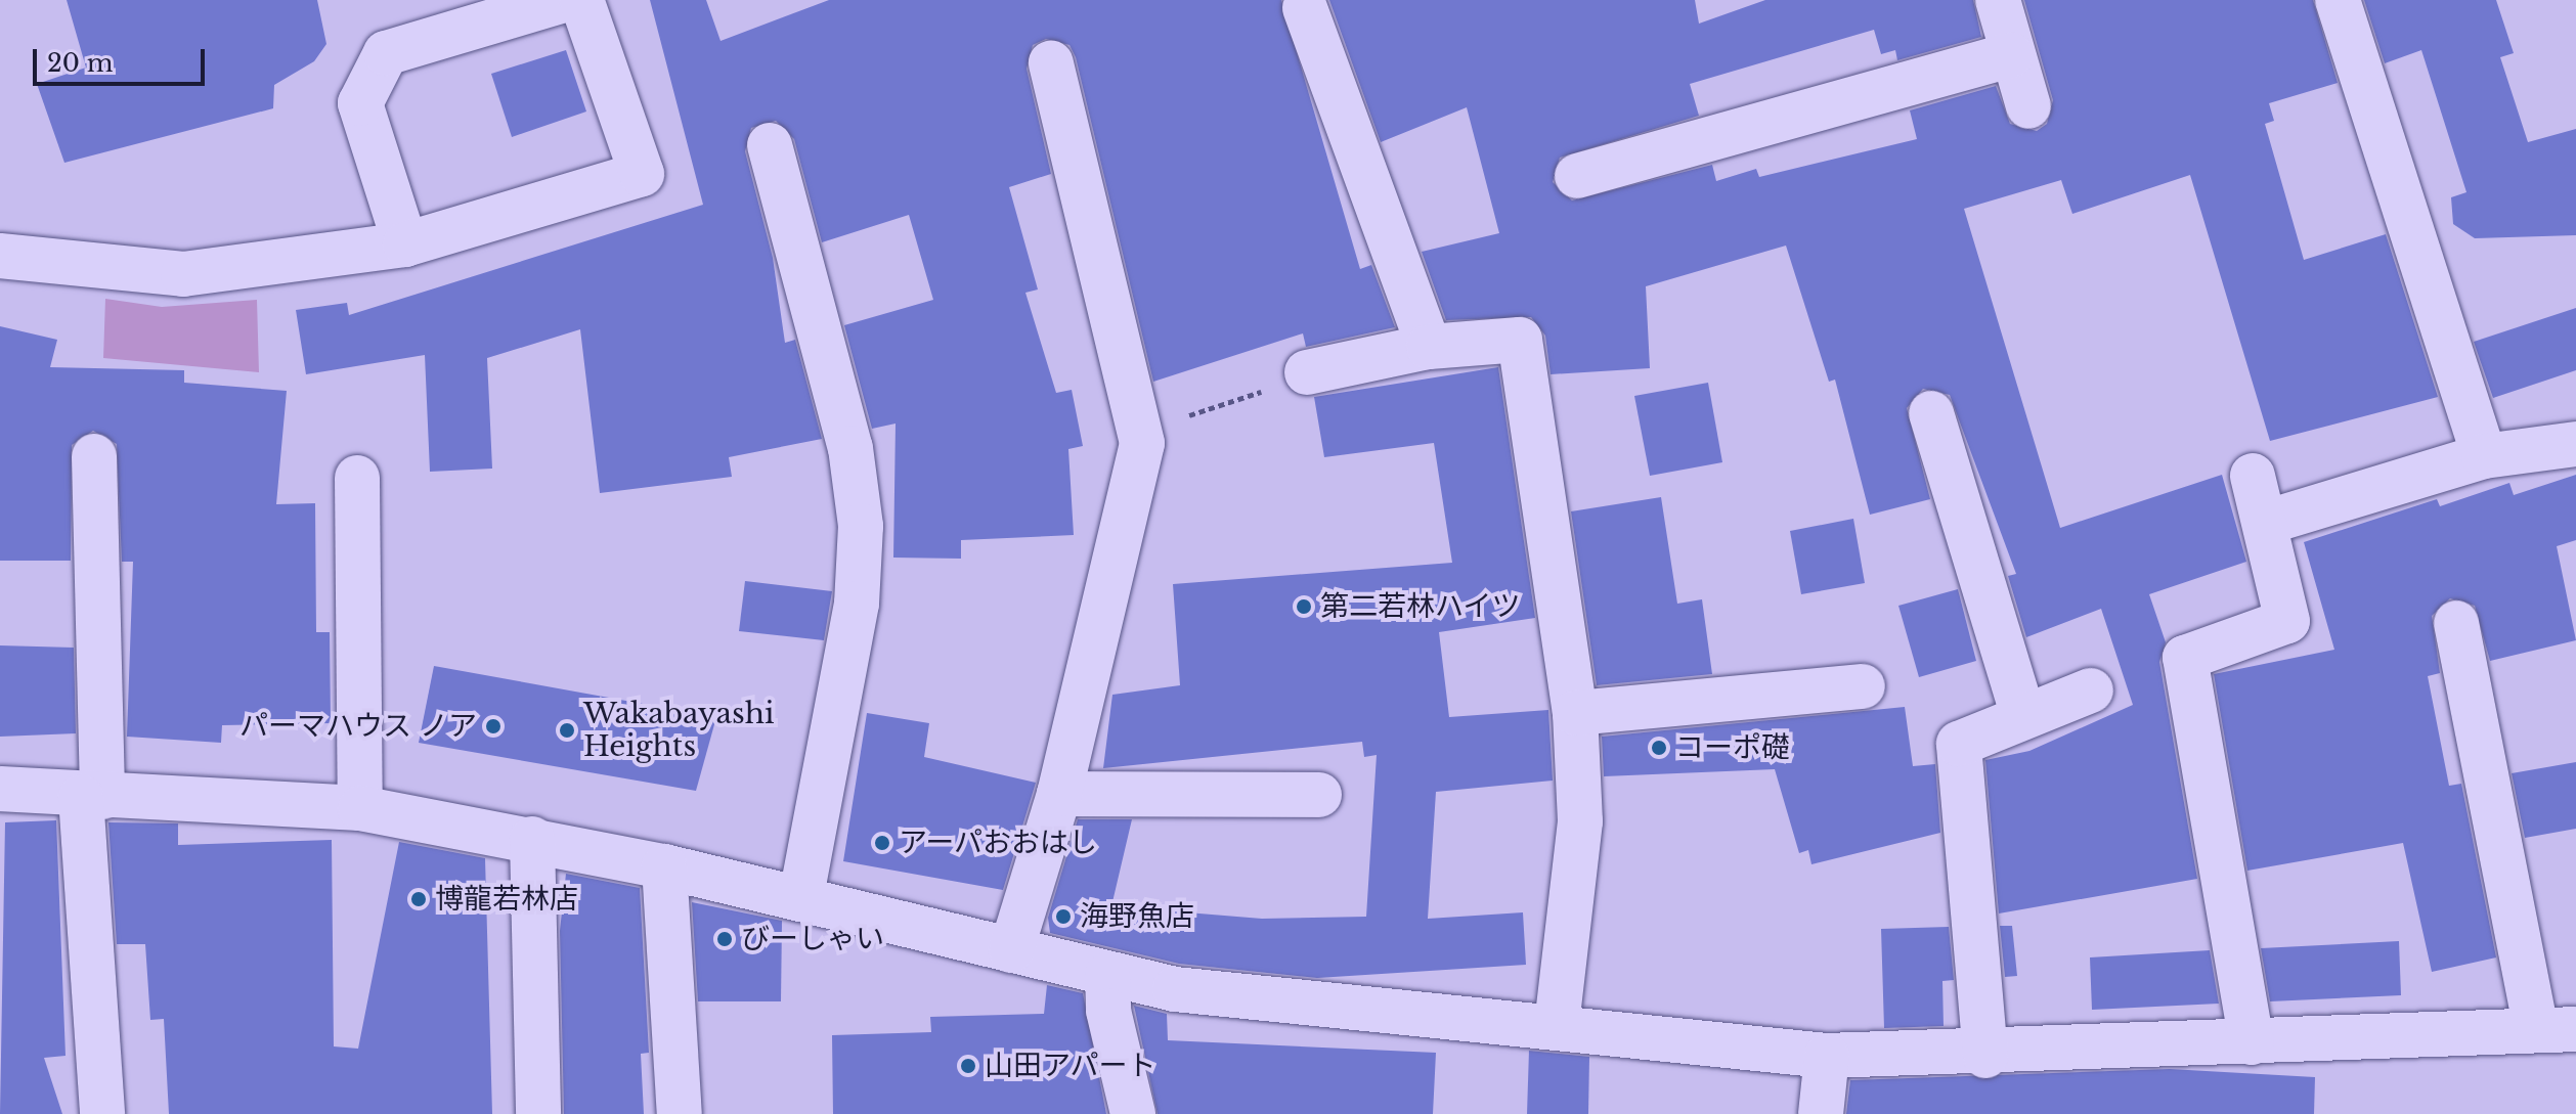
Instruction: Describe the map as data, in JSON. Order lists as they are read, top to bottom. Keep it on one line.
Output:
{"places":["第二若林ハイツ","パーマハウス ノア","Wakabayashi Heights","コーポ礎","アーパおおはし","博龍若林店","海野魚店","びーしゃい","山田アパート"],"scale_bar":"20 m"}
